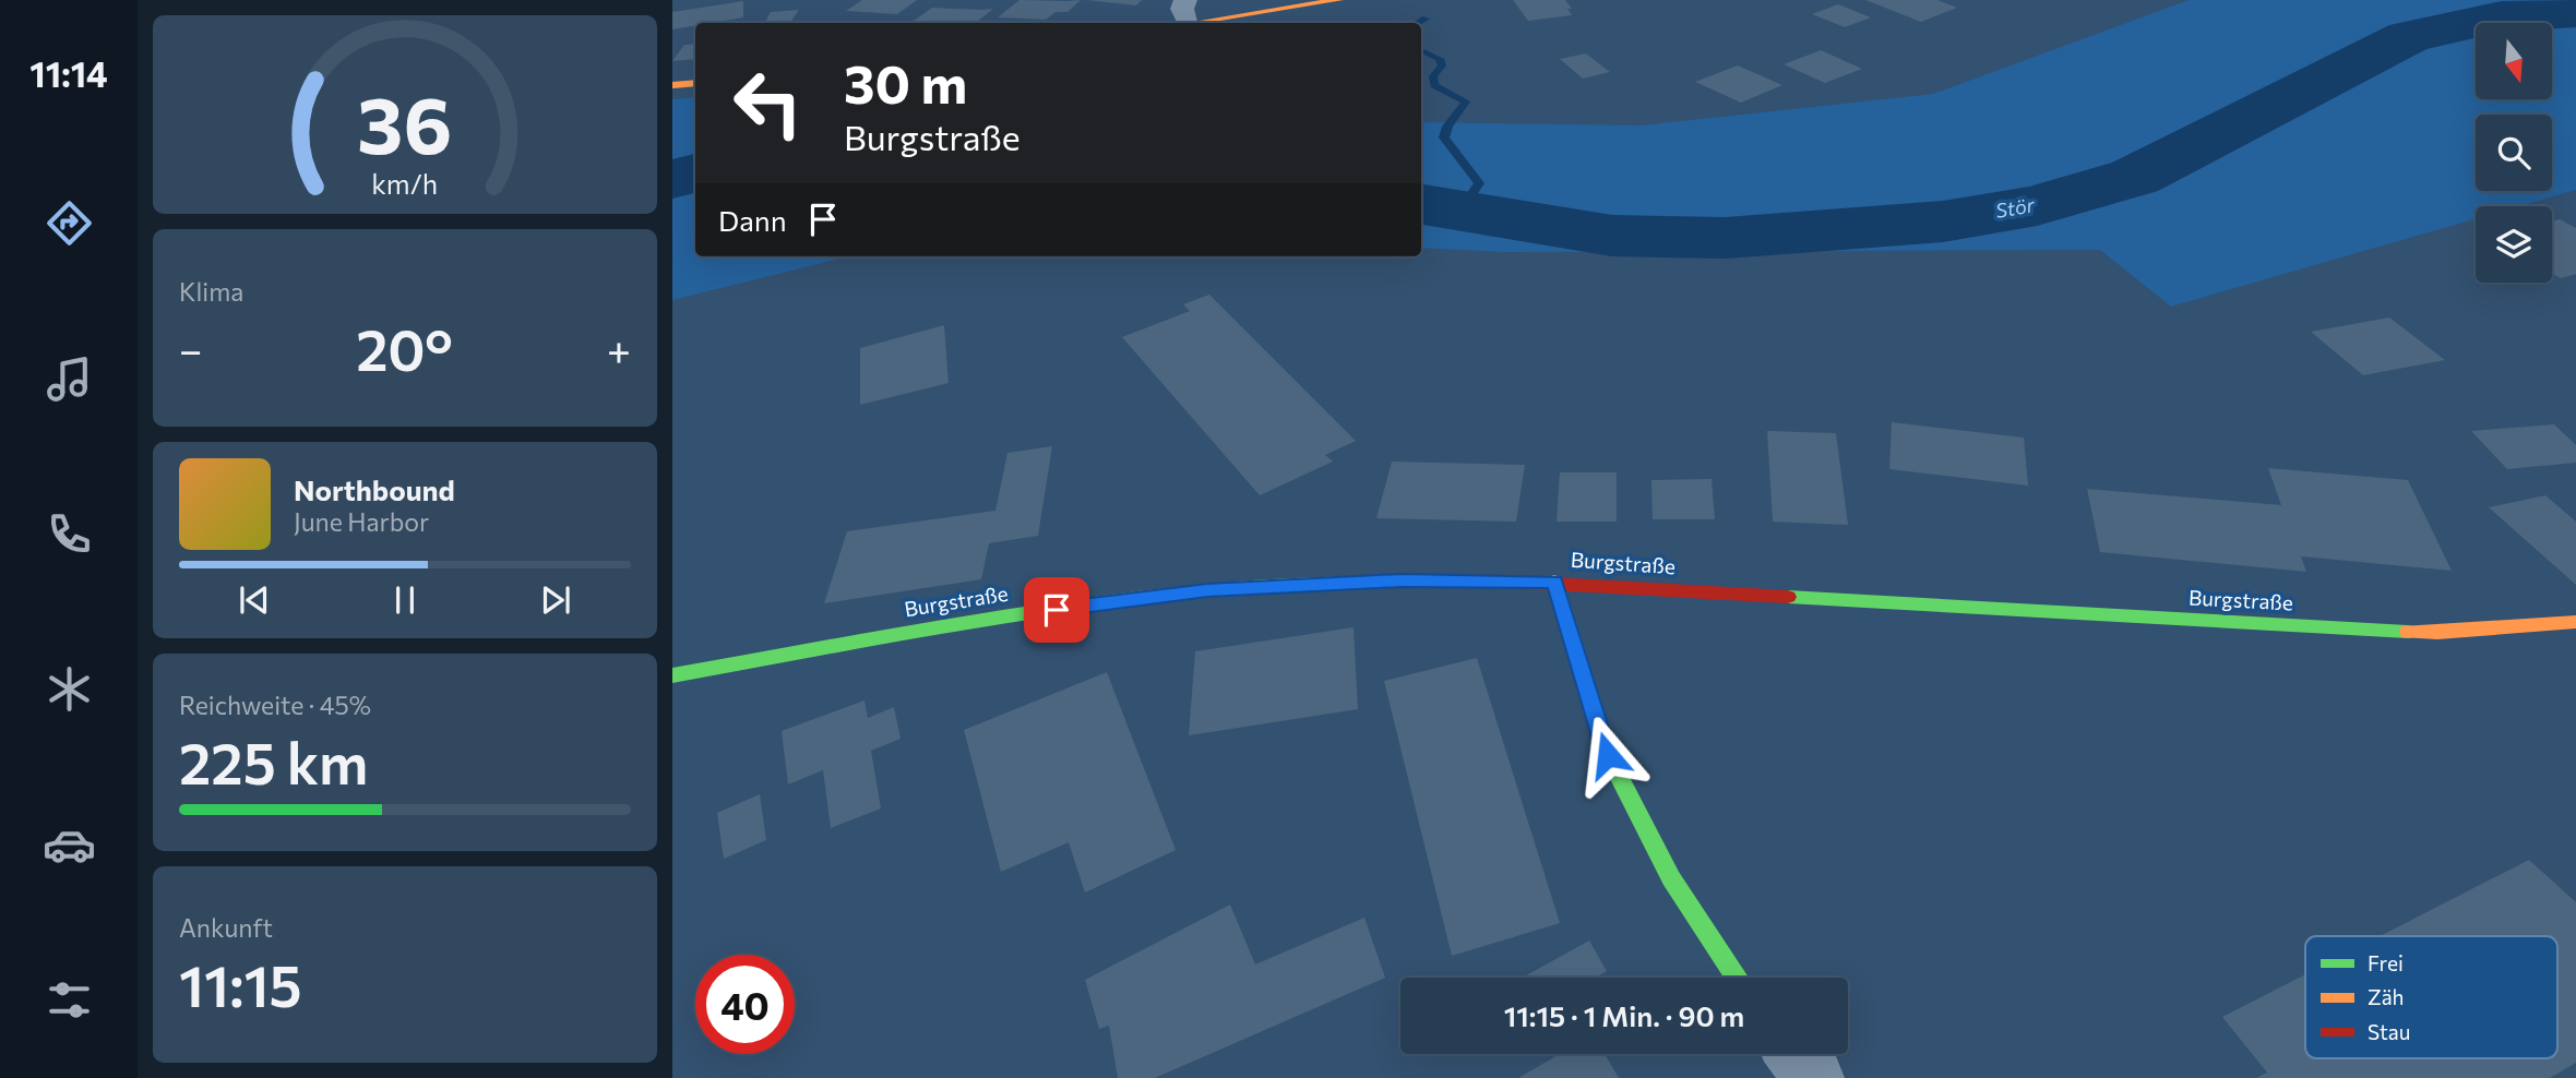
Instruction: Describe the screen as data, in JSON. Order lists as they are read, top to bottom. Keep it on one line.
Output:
{"streets":{"street":["Burgstraße"]},"water":["Stör"],"legend":["Frei","Zäh","Stau"],"north":"bottom","page":{"tabs":"11:14","turn":["30 m","Burgstraße"],"then":"Dann","tile":["Klima",["Reichweite · 45%","225 km"],["Ankunft","11:15"]],"heat":["−","20°","+"],"song":["Northbound","June Harbor"],"limit":"40","trip":"11:15 · 1 Min. · 90 m","gauge":["36","km/h"]}}
